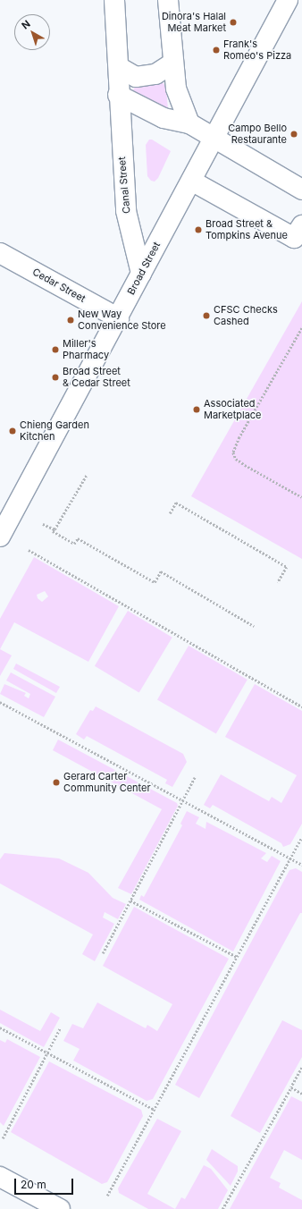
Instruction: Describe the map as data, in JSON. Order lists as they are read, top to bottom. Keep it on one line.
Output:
{"streets":{"street":["Canal Street","Broad Street","Cedar Street"]},"crossings":[["Canal Street","Broad Street"],["Broad Street","Cedar Street"]],"places":["Dinora's Halal Meat Market","Frank's Romeo's Pizza","Campo Bello Restaurante","Broad Street & Tompkins Avenue","CFSC Checks Cashed","New Way Convenience Store","Miller's Pharmacy","Broad Street & Cedar Street","Associated Marketplace","Chieng Garden Kitchen","Gerard Carter Community Center"],"scale_bar":"20 m","north":"top left"}
